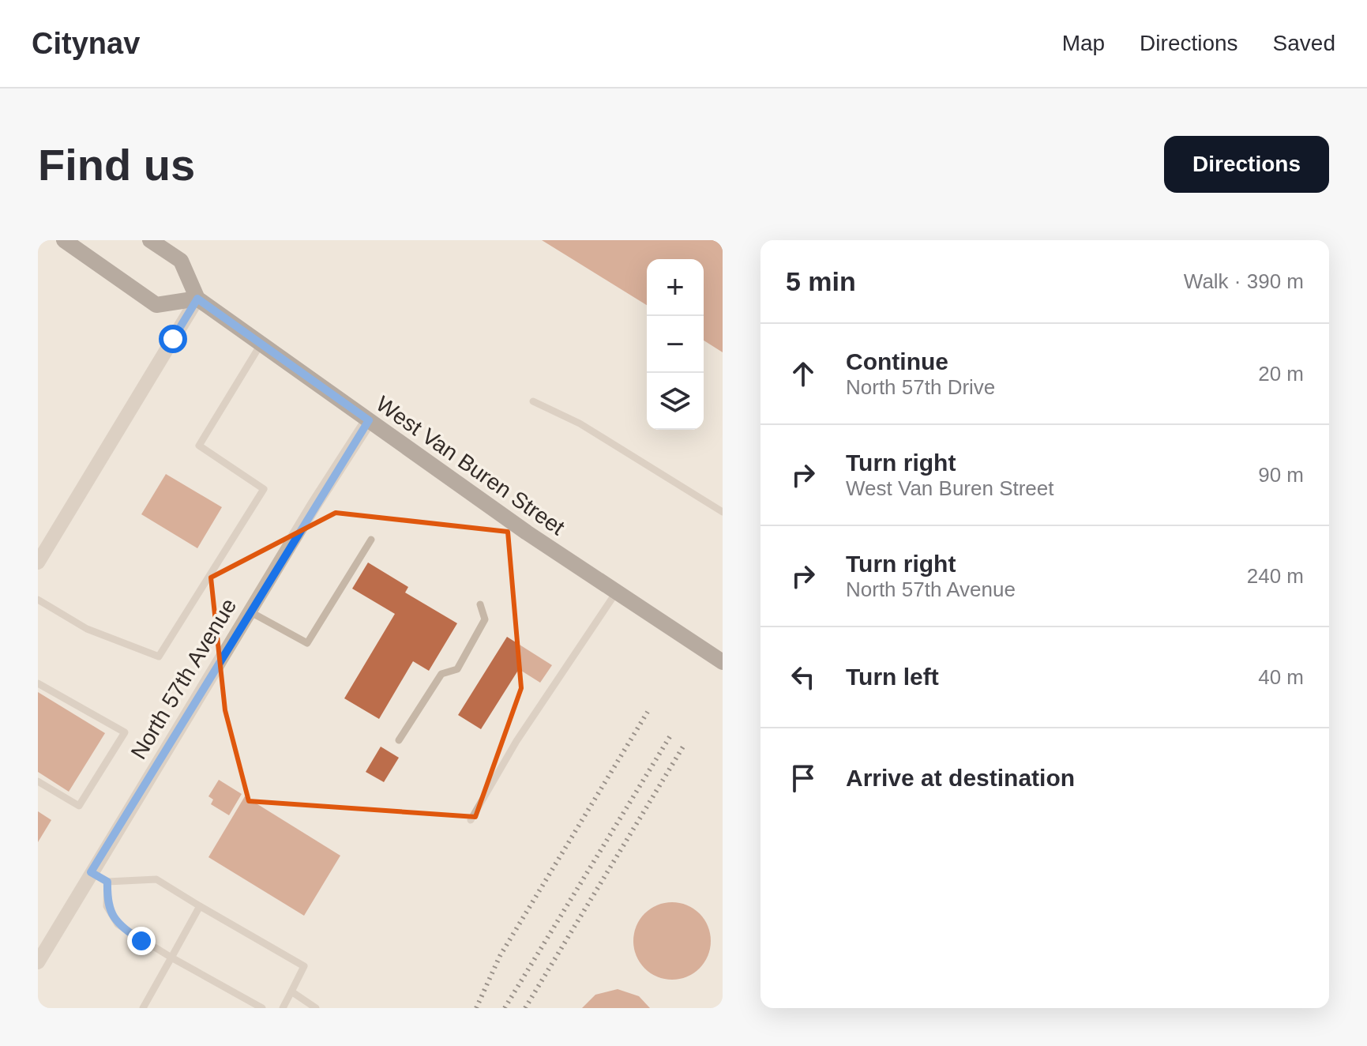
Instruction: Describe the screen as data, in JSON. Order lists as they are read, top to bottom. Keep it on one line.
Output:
{"streets":{"main road":["West Van Buren Street"],"street":["North 57th Avenue"]},"crossings":[["West Van Buren Street","North 57th Avenue"]],"page":{"header":"Citynav","nav":["Map","Directions","Saved"],"buttons":"Directions","title":"Find us","heading":["5 min","Walk · 390 m"],"map_buttons":["+","−"],"list":[["Continue","North 57th Drive","20 m"],["Turn right","West Van Buren Street","90 m"],["Turn right","North 57th Avenue","240 m"],["Turn left","40 m"],"Arrive at destination"]}}
